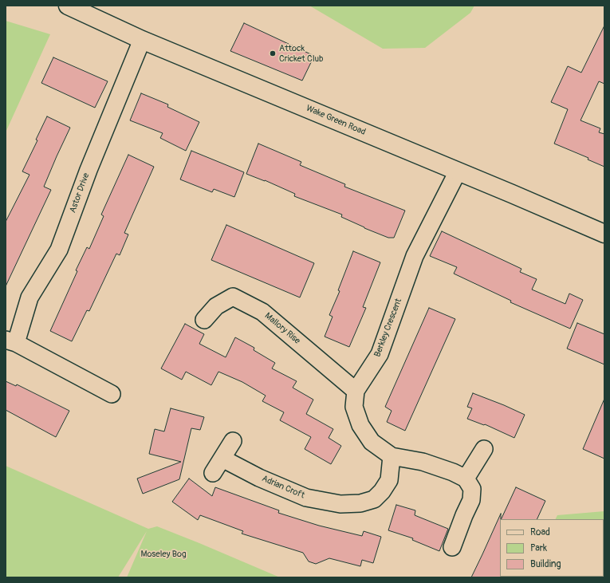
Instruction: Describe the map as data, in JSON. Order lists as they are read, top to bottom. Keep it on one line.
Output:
{"streets":{"street":["Wake Green Road","Astor Drive","Berkley Crescent","Mallory Rise","Adrian Croft"]},"crossings":[["Wake Green Road","Astor Drive"],["Wake Green Road","Berkley Crescent"],["Berkley Crescent","Mallory Rise"],["Berkley Crescent","Adrian Croft"]],"parks":["Moseley Bog"],"places":["Attock Cricket Club"],"legend":["Road","Park","Building"]}
